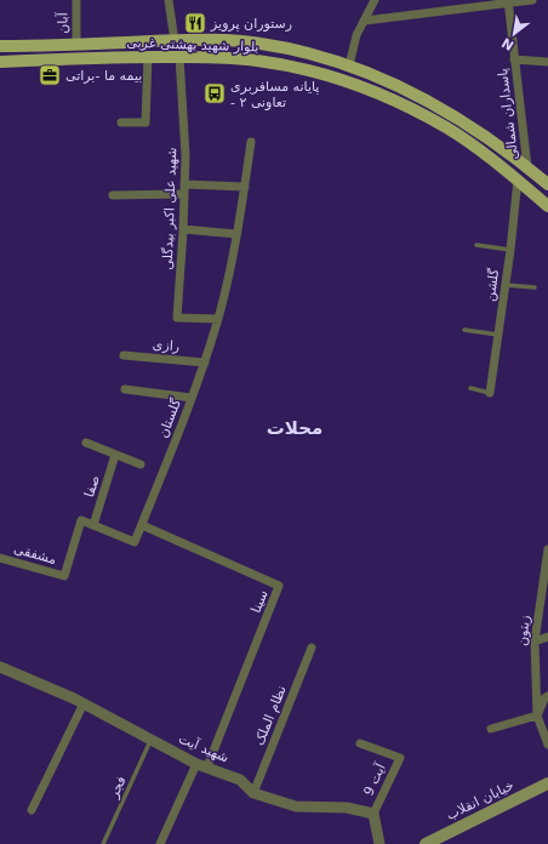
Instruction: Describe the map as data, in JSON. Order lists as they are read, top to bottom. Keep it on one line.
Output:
{"streets":{"main road":["بلوار شهید بهشتی غربی","خیابان انقلاب"],"street":["آبان","پاسداران شمالی","شهید علی اکبر بیدگلی","گلشن","رازی","گلستان","صفا","مشفقی","سینا","زیتون","نظام الملک","شهید آیت","آیت 9"],"lane":["فجر"]},"crossings":[["آبان","بلوار شهید بهشتی غربی"],["بلوار شهید بهشتی غربی","پاسداران شمالی"],["بلوار شهید بهشتی غربی","شهید علی اکبر بیدگلی"],["بلوار شهید بهشتی غربی","گلشن"],["شهید علی اکبر بیدگلی","گلستان"],["رازی","گلستان"],["گلستان","صفا"],["گلستان","مشفقی"],["گلستان","سینا"],["صفا","مشفقی"],["سینا","شهید آیت"],["نظام الملک","شهید آیت"],["شهید آیت","آیت 9"],["شهید آیت","فجر"]],"districts":["محلات"],"places":{"restaurant":["رستوران پرویز"],"office":["بیمه ما -براتی"],"bus stop":["پایانه مسافربری - تعاونی ۲"]},"north":"bottom left"}
